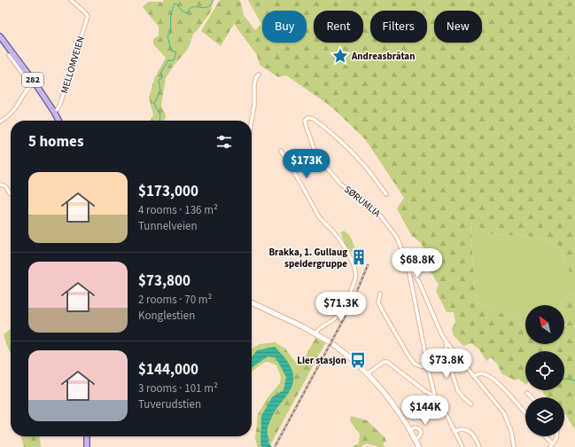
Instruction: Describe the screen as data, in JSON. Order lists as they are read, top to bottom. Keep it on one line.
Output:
{"streets":{"main road":["282"],"street":["MELLOMVEIEN","SØRUMLIA"]},"crossings":[["MELLOMVEIEN","282"]],"places":{"place":["Andreasbråtan"],"building":["Brakka, 1. Gullaug speidergruppe"],"bus stop":["Lier stasjon"]},"north":"top left","page":{"chip":["Buy","Rent","Filters","New"],"heading":"5 homes","price":["$173K","$68.8K","$71.3K","$73.8K","$144K"],"list":[{"name":"$173,000","note":"4 rooms · 136 m² · Tunnelveien"},{"name":"$73,800","note":"2 rooms · 70 m² · Konglestien"},{"name":"$144,000","note":"3 rooms · 101 m² · Tuverudstien"}]}}
